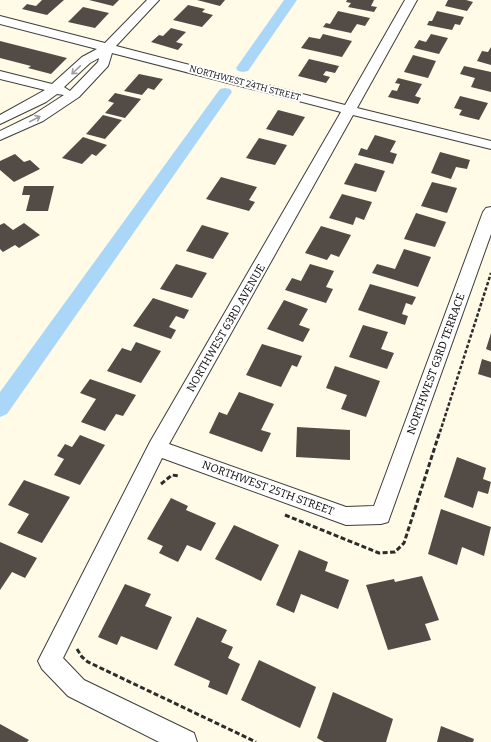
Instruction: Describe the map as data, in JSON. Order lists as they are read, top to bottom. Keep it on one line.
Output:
{"streets":{"street":["NORTHWEST 24TH STREET","NORTHWEST 63RD AVENUE","NORTHWEST 63RD TERRACE","NORTHWEST 25TH STREET"]},"crossings":[["NORTHWEST 24TH STREET","NORTHWEST 63RD AVENUE"],["NORTHWEST 63RD AVENUE","NORTHWEST 25TH STREET"],["NORTHWEST 63RD TERRACE","NORTHWEST 25TH STREET"]]}
